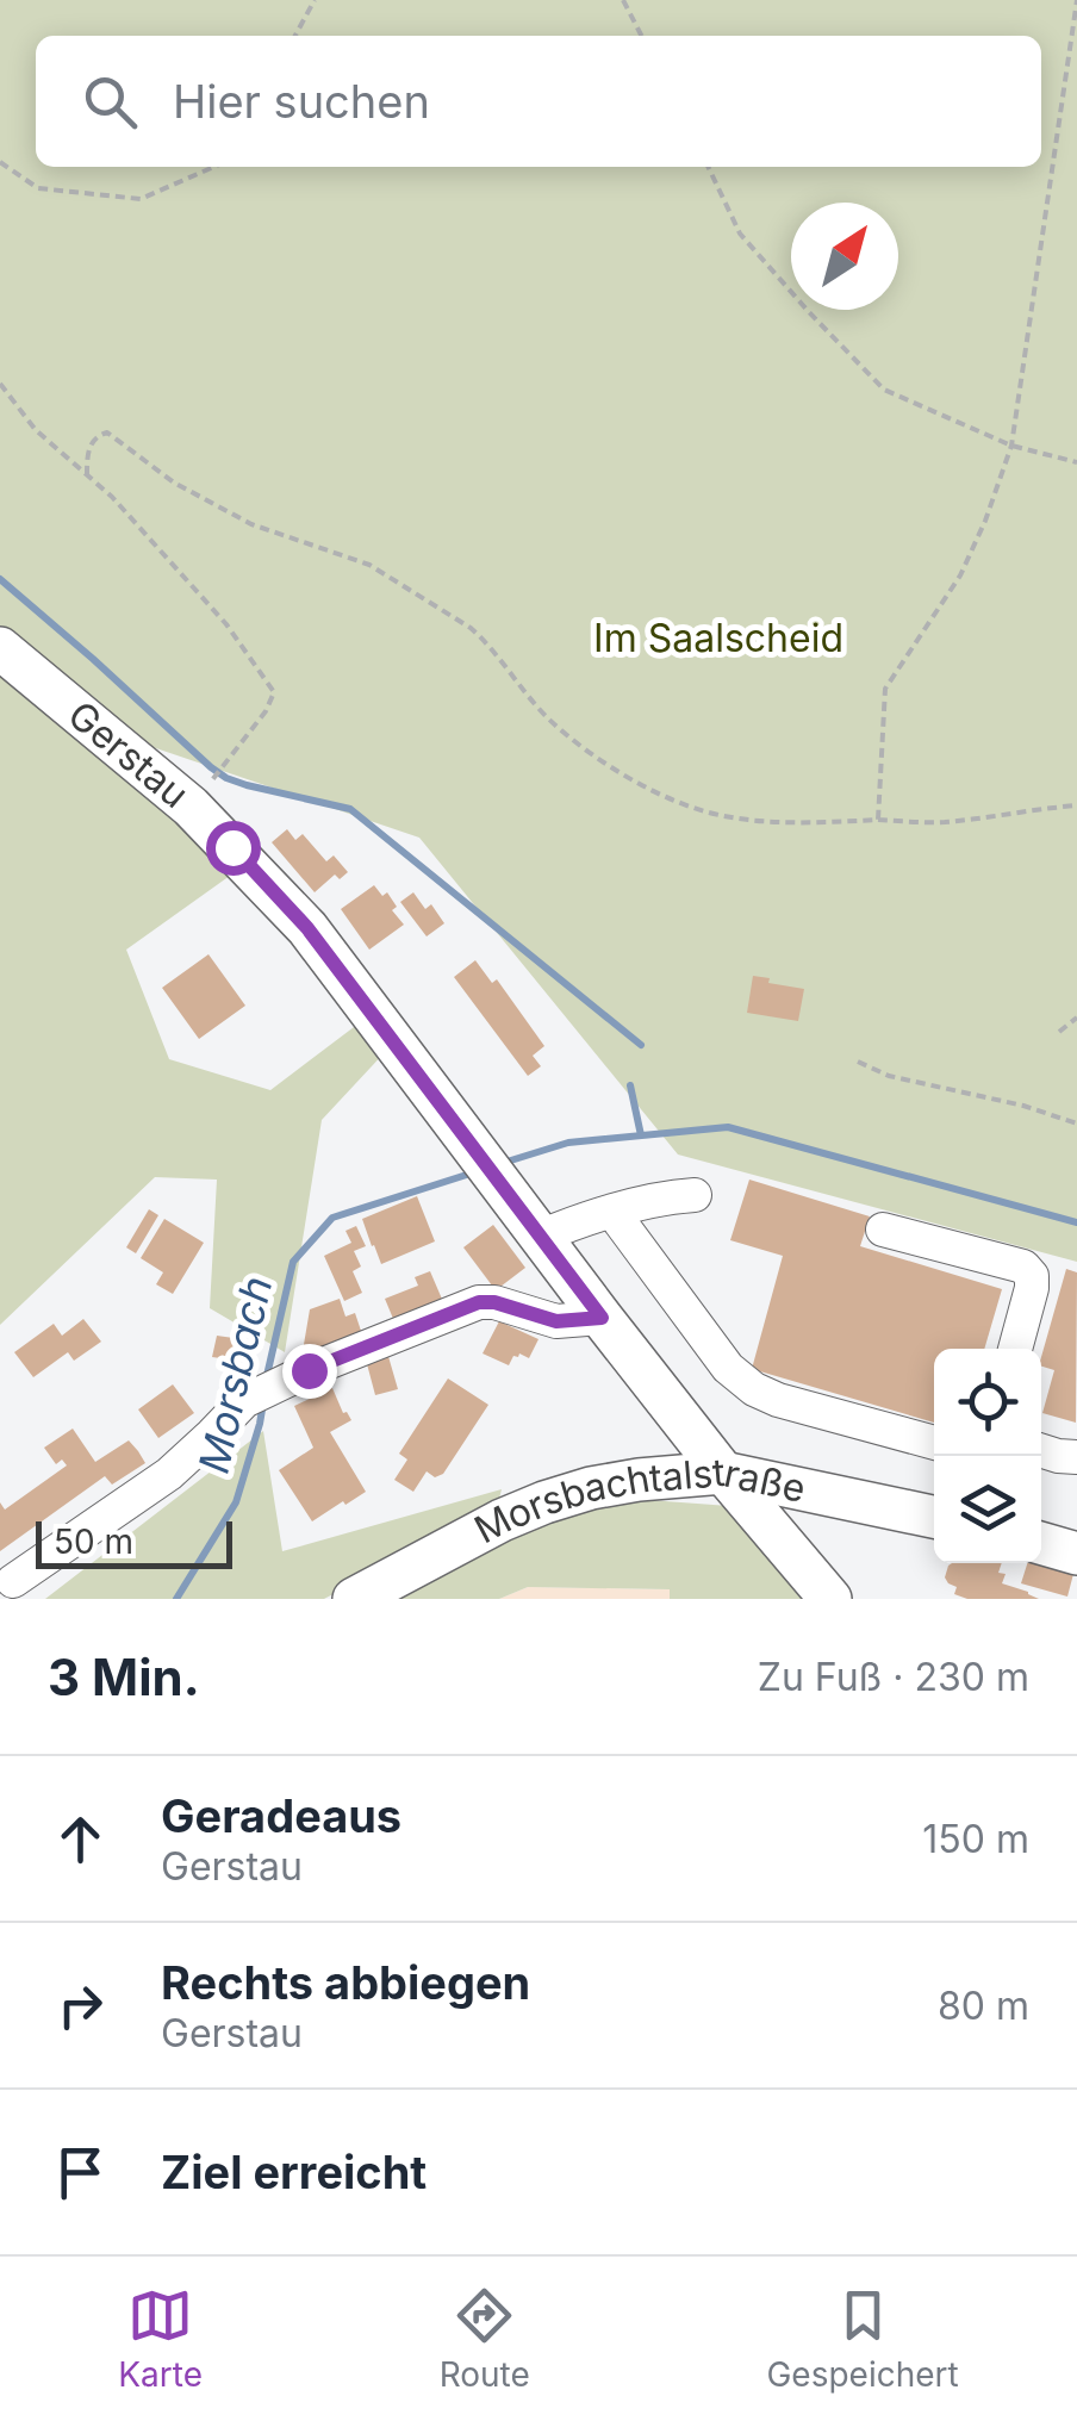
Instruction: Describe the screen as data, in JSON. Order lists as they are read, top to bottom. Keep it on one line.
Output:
{"streets":{"main road":["Gerstau","Morsbachtalstraße"]},"crossings":[["Gerstau","Morsbachtalstraße"]],"water":["Morsbach"],"parks":["Im Saalscheid"],"scale_bar":"50 m","north":"top right","page":{"search":"Hier suchen","scale":"50 m","heading":["3 Min.","Zu Fuß · 230 m"],"list":[["Geradeaus","Gerstau","150 m"],["Rechts abbiegen","Gerstau","80 m"],"Ziel erreicht"],"nav":["Karte","Route","Gespeichert"]}}
